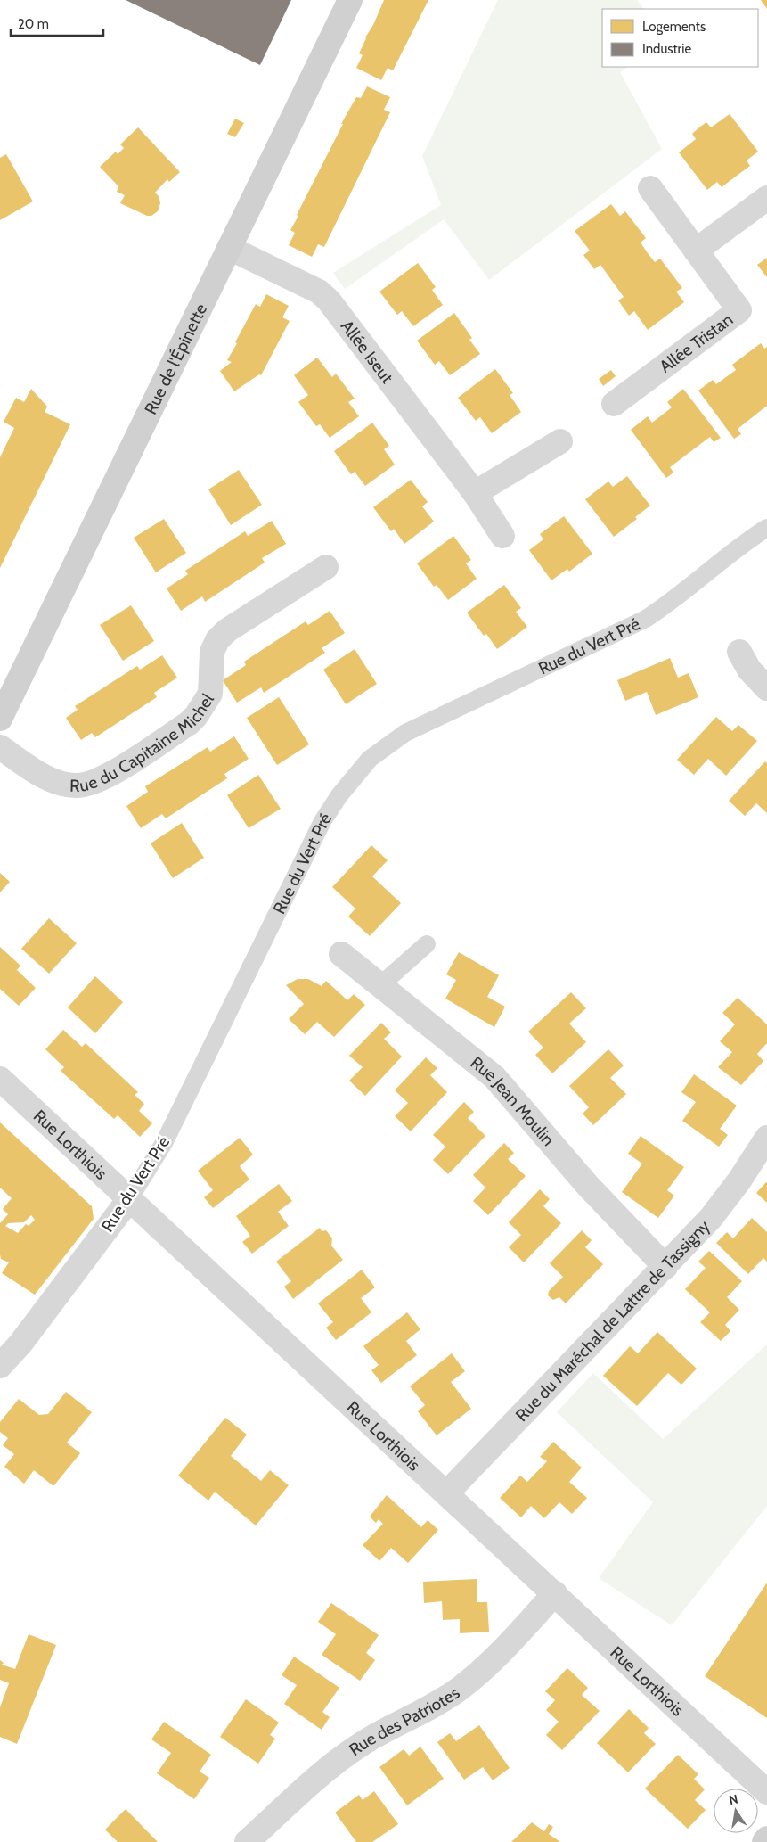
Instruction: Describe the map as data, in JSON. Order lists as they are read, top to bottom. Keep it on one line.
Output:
{"streets":{"street":["Allée Tristan","Allée Iseut","Rue de l'Épinette","Rue du Vert Pré","Rue du Capitaine Michel","Rue Jean Moulin","Rue Lorthiois","Rue du Maréchal de Lattre de Tassigny","Rue des Patriotes"]},"crossings":[["Allée Iseut","Rue de l'Épinette"],["Rue du Vert Pré","Rue Lorthiois"],["Rue Jean Moulin","Rue du Maréchal de Lattre de Tassigny"],["Rue Lorthiois","Rue du Maréchal de Lattre de Tassigny"],["Rue Lorthiois","Rue des Patriotes"]],"legend":["Logements","Industrie"],"scale_bar":"20 m","north":"top"}
